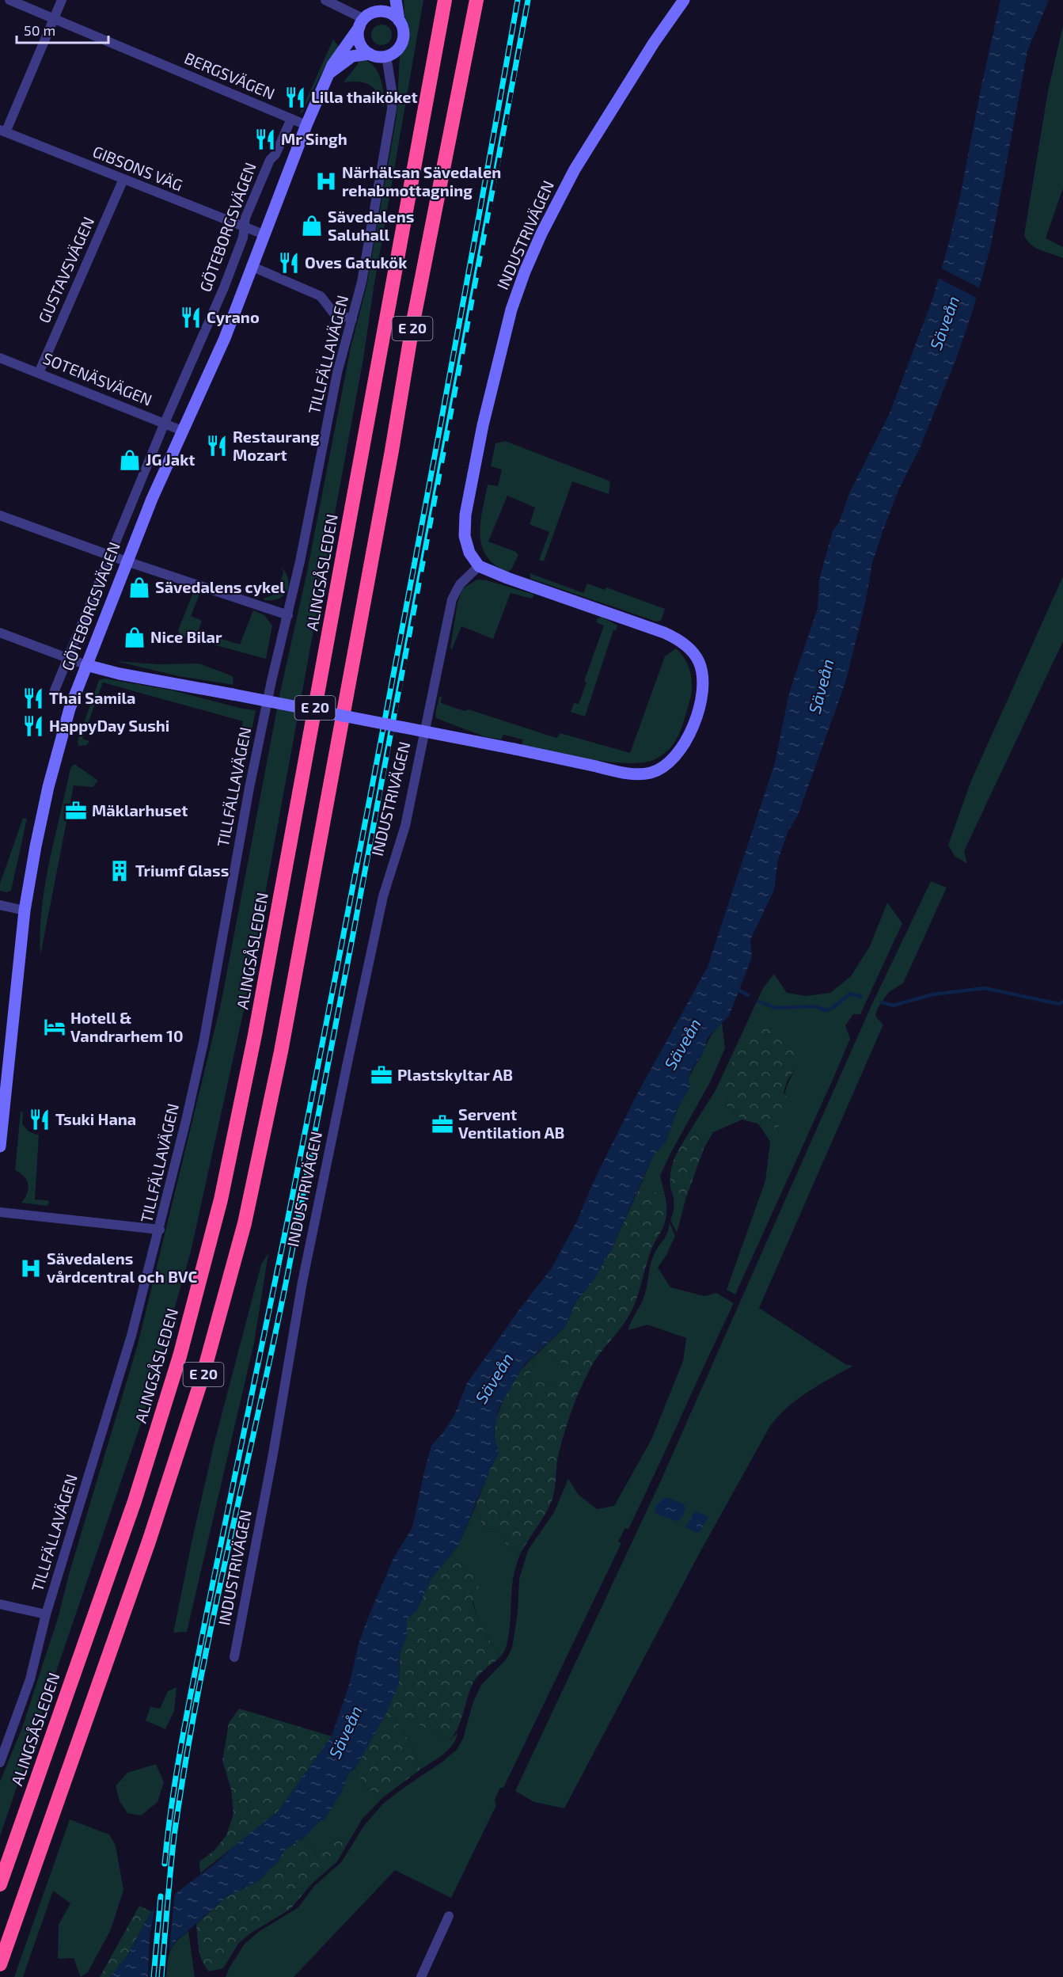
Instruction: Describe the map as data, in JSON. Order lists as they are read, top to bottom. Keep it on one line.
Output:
{"streets":{"highway":["E 20","ALINGSÅSLEDEN"],"street":["BERGSVÄGEN","GIBSONS VÄG","GÖTEBORGSVÄGEN","INDUSTRIVÄGEN","GUSTAVSVÄGEN","TILLFÄLLAVÄGEN","SOTENÄSVÄGEN"]},"crossings":[["BERGSVÄGEN","GÖTEBORGSVÄGEN"],["GIBSONS VÄG","GÖTEBORGSVÄGEN"],["GIBSONS VÄG","GUSTAVSVÄGEN"],["GÖTEBORGSVÄGEN","INDUSTRIVÄGEN"],["GÖTEBORGSVÄGEN","TILLFÄLLAVÄGEN"],["GÖTEBORGSVÄGEN","SOTENÄSVÄGEN"],["GUSTAVSVÄGEN","SOTENÄSVÄGEN"]],"water":["Säveån"],"places":{"restaurant":["Lilla thaiköket","Mr Singh","Oves Gatukök","Cyrano","Restaurang Mozart","Thai Samila","HappyDay Sushi","Tsuki Hana"],"hospital":["Närhälsan Sävedalen rehabmottagning","Sävedalens vårdcentral och BVC"],"shop":["Sävedalens Saluhall","JG Jakt","Sävedalens cykel","Nice Bilar"],"office":["Mäklarhuset","Plastskyltar AB","Servent Ventilation AB"],"building":["Triumf Glass"],"hotel":["Hotell & Vandrarhem 10"]},"scale_bar":"50 m"}
